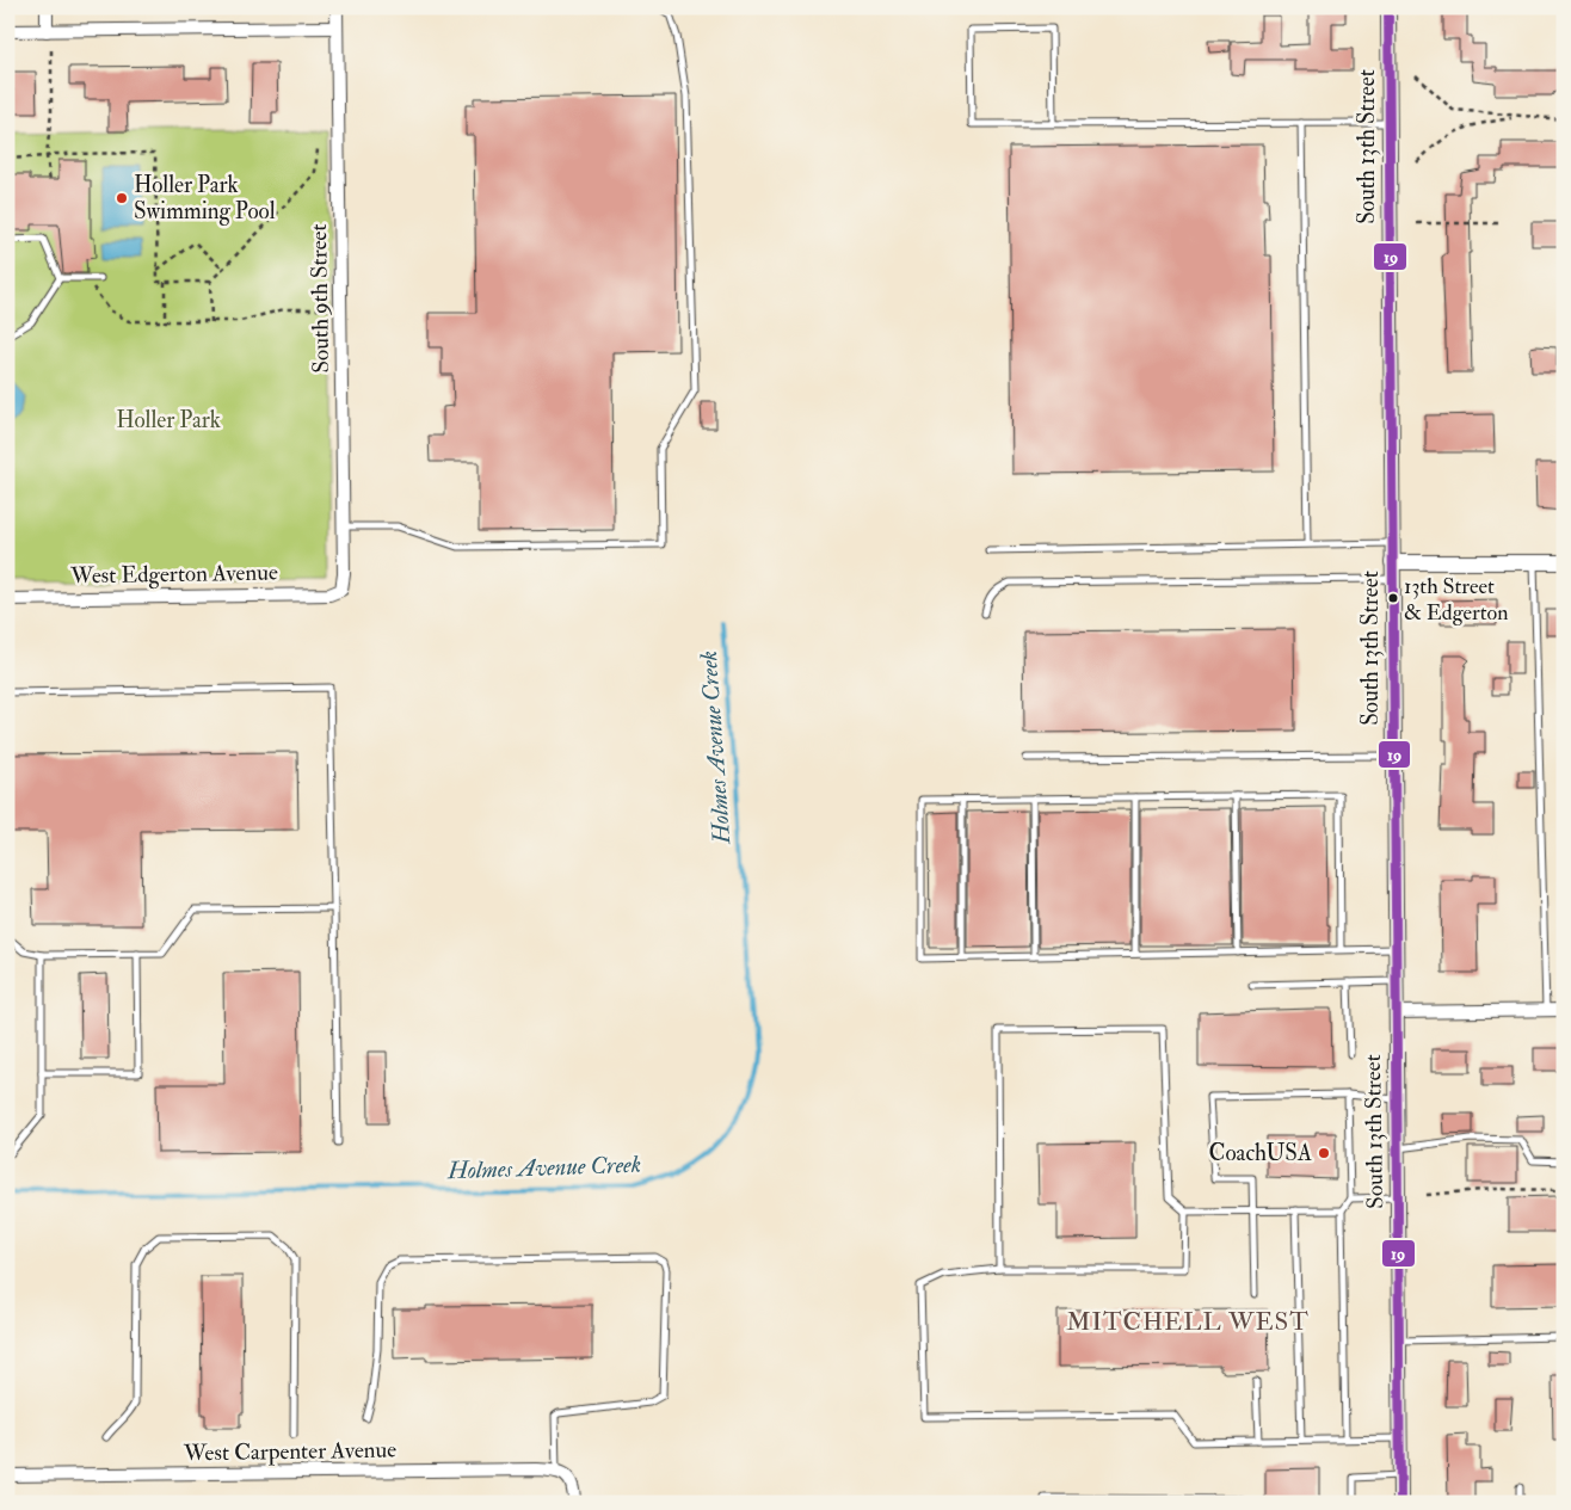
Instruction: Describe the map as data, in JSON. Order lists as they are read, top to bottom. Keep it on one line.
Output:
{"streets":{"street":["South 13th Street","South 9th Street","West Edgerton Avenue","West Carpenter Avenue"]},"crossings":[["South 9th Street","West Edgerton Avenue"]],"districts":["MITCHELL WEST"],"water":["Holmes Avenue Creek"],"parks":["Holler Park"],"places":["Holler Park Swimming Pool","13th Street & Edgerton","CoachUSA"],"lines":["transit line 19"]}
